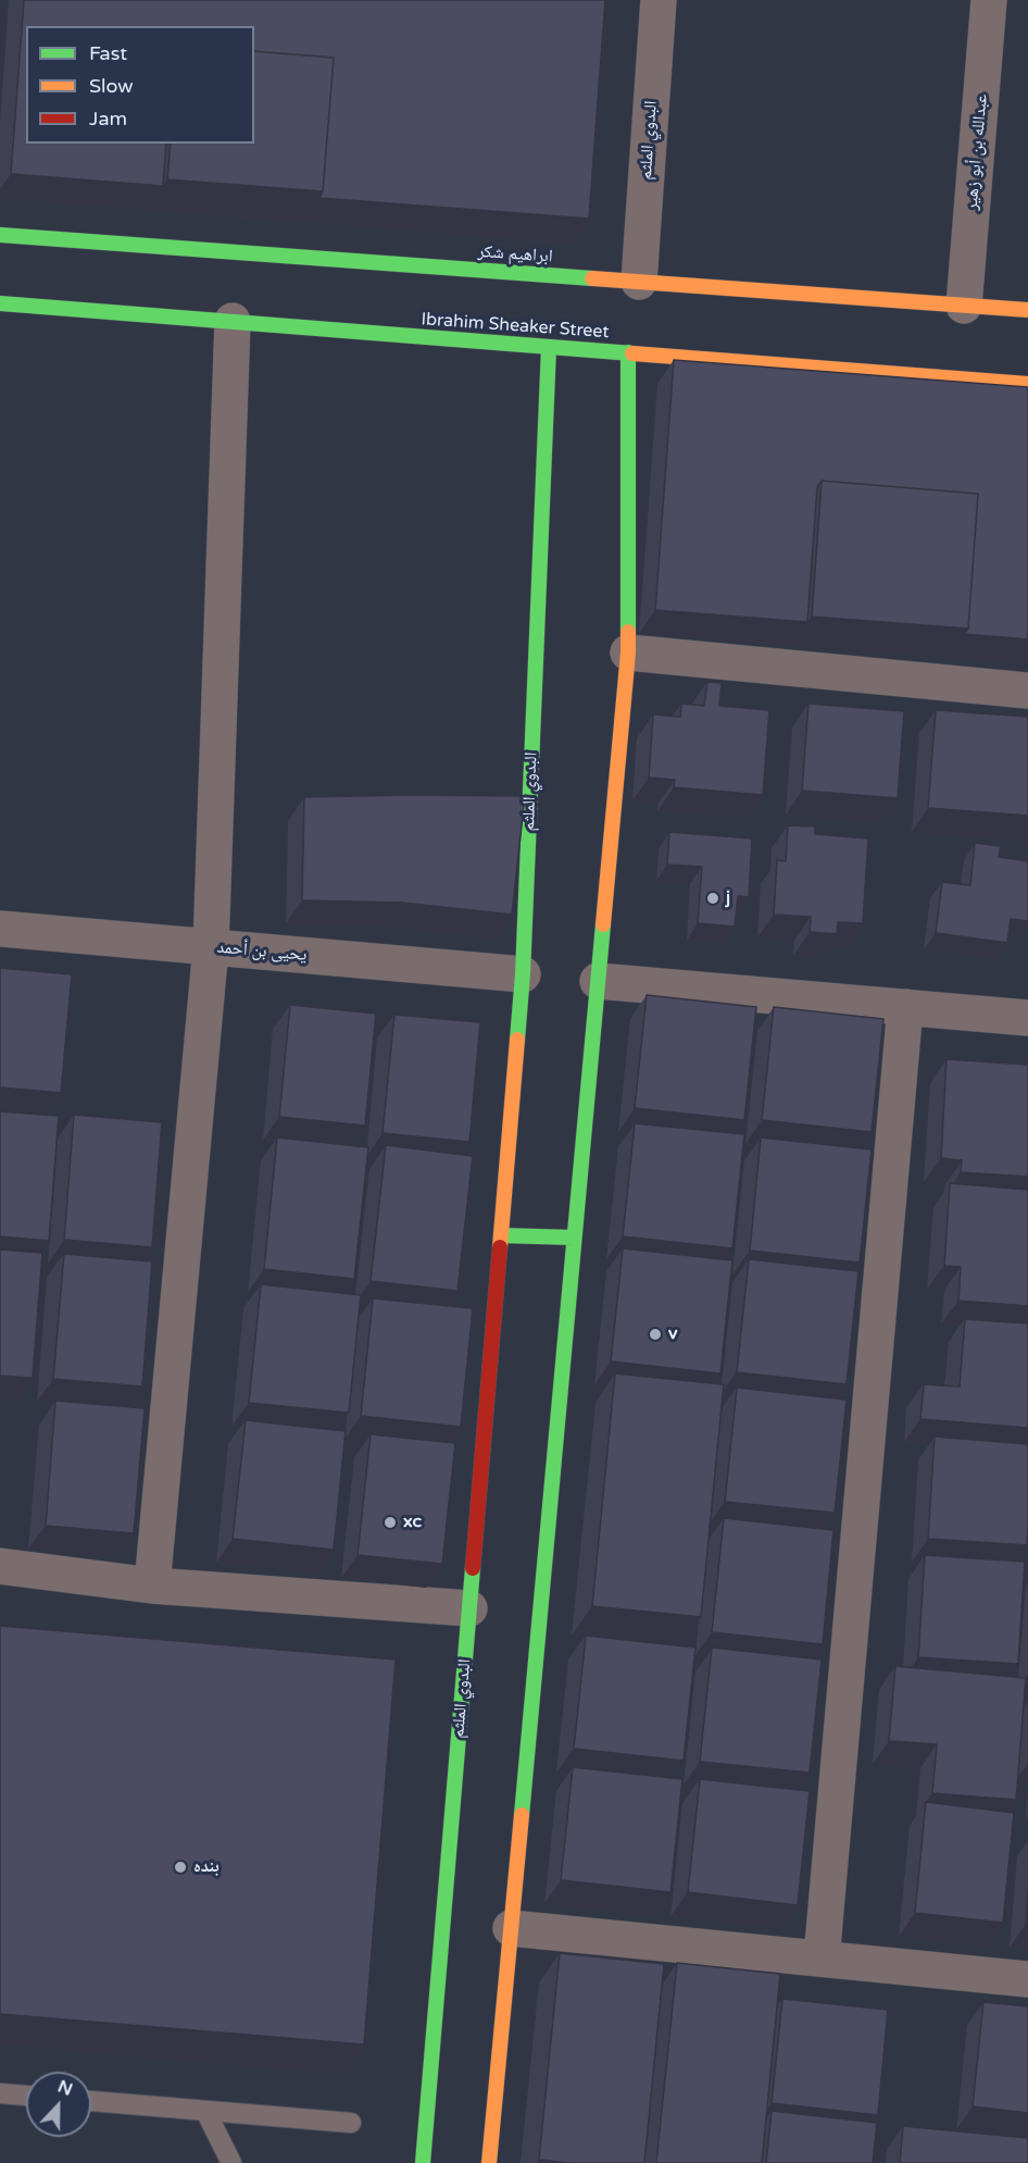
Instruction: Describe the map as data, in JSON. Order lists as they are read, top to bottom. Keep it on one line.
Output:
{"streets":{"street":["البدوي الملثم","عبدالله بن أبو زهير","ابراهيم شكر","Ibrahim Sheaker Street","يحيى بن أحمد"]},"crossings":[["البدوي الملثم","ابراهيم شكر"],["البدوي الملثم","Ibrahim Sheaker Street"],["البدوي الملثم","يحيى بن أحمد"],["عبدالله بن أبو زهير","ابراهيم شكر"]],"places":["j","v","xc","بنده"],"legend":["Fast","Slow","Jam"],"north":"top"}
